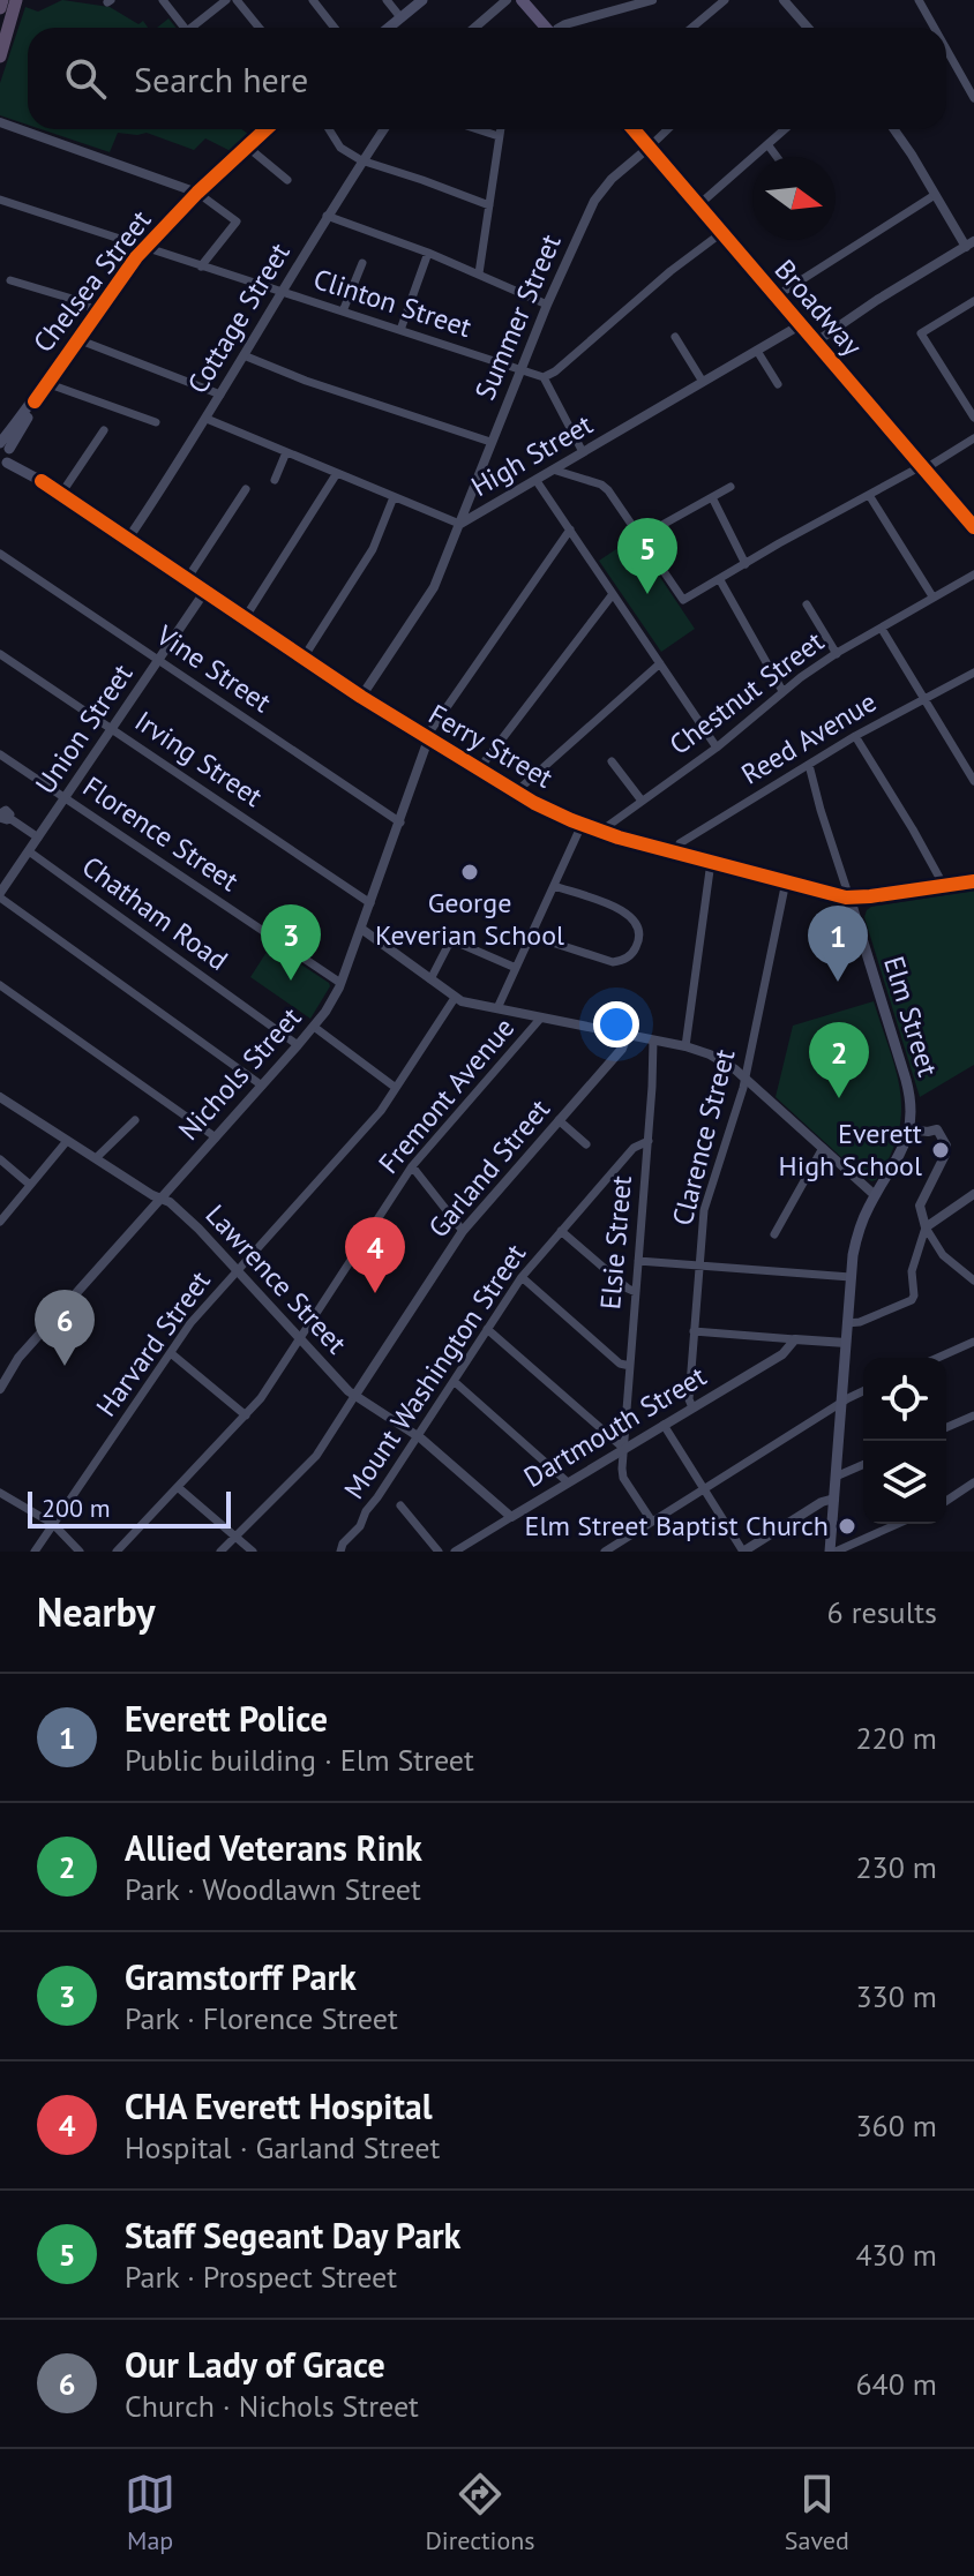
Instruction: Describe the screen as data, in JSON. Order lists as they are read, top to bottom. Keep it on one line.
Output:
{"streets":{"main road":["Chelsea Street","Broadway","Ferry Street","Elm Street"],"street":["Clinton Street","Summer Street","Cottage Street","High Street","Vine Street","Chestnut Street","Union Street","Reed Avenue","Irving Street","Florence Street","Chatham Road","Nichols Street","Fremont Avenue","Clarence Street","Garland Street","Elsie Street","Lawrence Street","Harvard Street","Mount Washington Street","Dartmouth Street"]},"crossings":[["Chelsea Street","Clinton Street"],["Chelsea Street","Ferry Street"],["Clinton Street","Summer Street"],["Clinton Street","Cottage Street"],["Broadway","Summer Street"],["Broadway","High Street"],["Summer Street","High Street"],["Cottage Street","Ferry Street"],["High Street","Ferry Street"],["Vine Street","Union Street"],["Vine Street","Nichols Street"],["Chestnut Street","Ferry Street"],["Union Street","Ferry Street"],["Union Street","Irving Street"],["Union Street","Florence Street"],["Union Street","Chatham Road"],["Reed Avenue","Ferry Street"],["Reed Avenue","Elm Street"],["Ferry Street","Elm Street"],["Ferry Street","Nichols Street"],["Ferry Street","Clarence Street"],["Irving Street","Nichols Street"],["Florence Street","Nichols Street"],["Chatham Road","Nichols Street"],["Nichols Street","Lawrence Street"],["Fremont Avenue","Lawrence Street"],["Clarence Street","Dartmouth Street"],["Garland Street","Lawrence Street"],["Elsie Street","Mount Washington Street"],["Elsie Street","Dartmouth Street"],["Lawrence Street","Harvard Street"],["Lawrence Street","Mount Washington Street"],["Lawrence Street","Dartmouth Street"]],"places":["George Keverian School","Everett High School","Elm Street Baptist Church"],"scale_bar":"200 m","north":"right","page":{"search":"Search here","pins":["5","3","1","2","4","6"],"scale":"200 m","heading":["Nearby","6 results"],"list":[{"mark":"1","name":"Everett Police","note":"Public building · Elm Street","value":"220 m"},{"mark":"2","name":"Allied Veterans Rink","note":"Park · Woodlawn Street","value":"230 m"},{"mark":"3","name":"Gramstorff Park","note":"Park · Florence Street","value":"330 m"},{"mark":"4","name":"CHA Everett Hospital","note":"Hospital · Garland Street","value":"360 m"},{"mark":"5","name":"Staff Segeant Day Park","note":"Park · Prospect Street","value":"430 m"},{"mark":"6","name":"Our Lady of Grace","note":"Church · Nichols Street","value":"640 m"}],"nav":["Map","Directions","Saved"]}}
